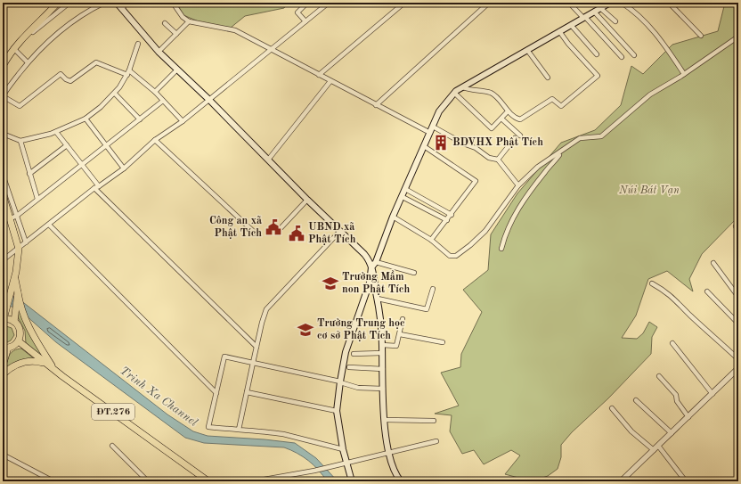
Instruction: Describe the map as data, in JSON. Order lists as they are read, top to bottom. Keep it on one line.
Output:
{"streets":{"main road":["ĐT.276"]},"water":["Trinh Xa Channel"],"parks":["Núi Bát Vạn"],"places":{"building":["BDVHX Phật Tích"],"public building":["Công an xã Phật Tích","UBND xã Phật Tích"],"school or university":["Trường Mầm non Phật Tích","Trường Trung học cơ sở Phật Tích"]}}
